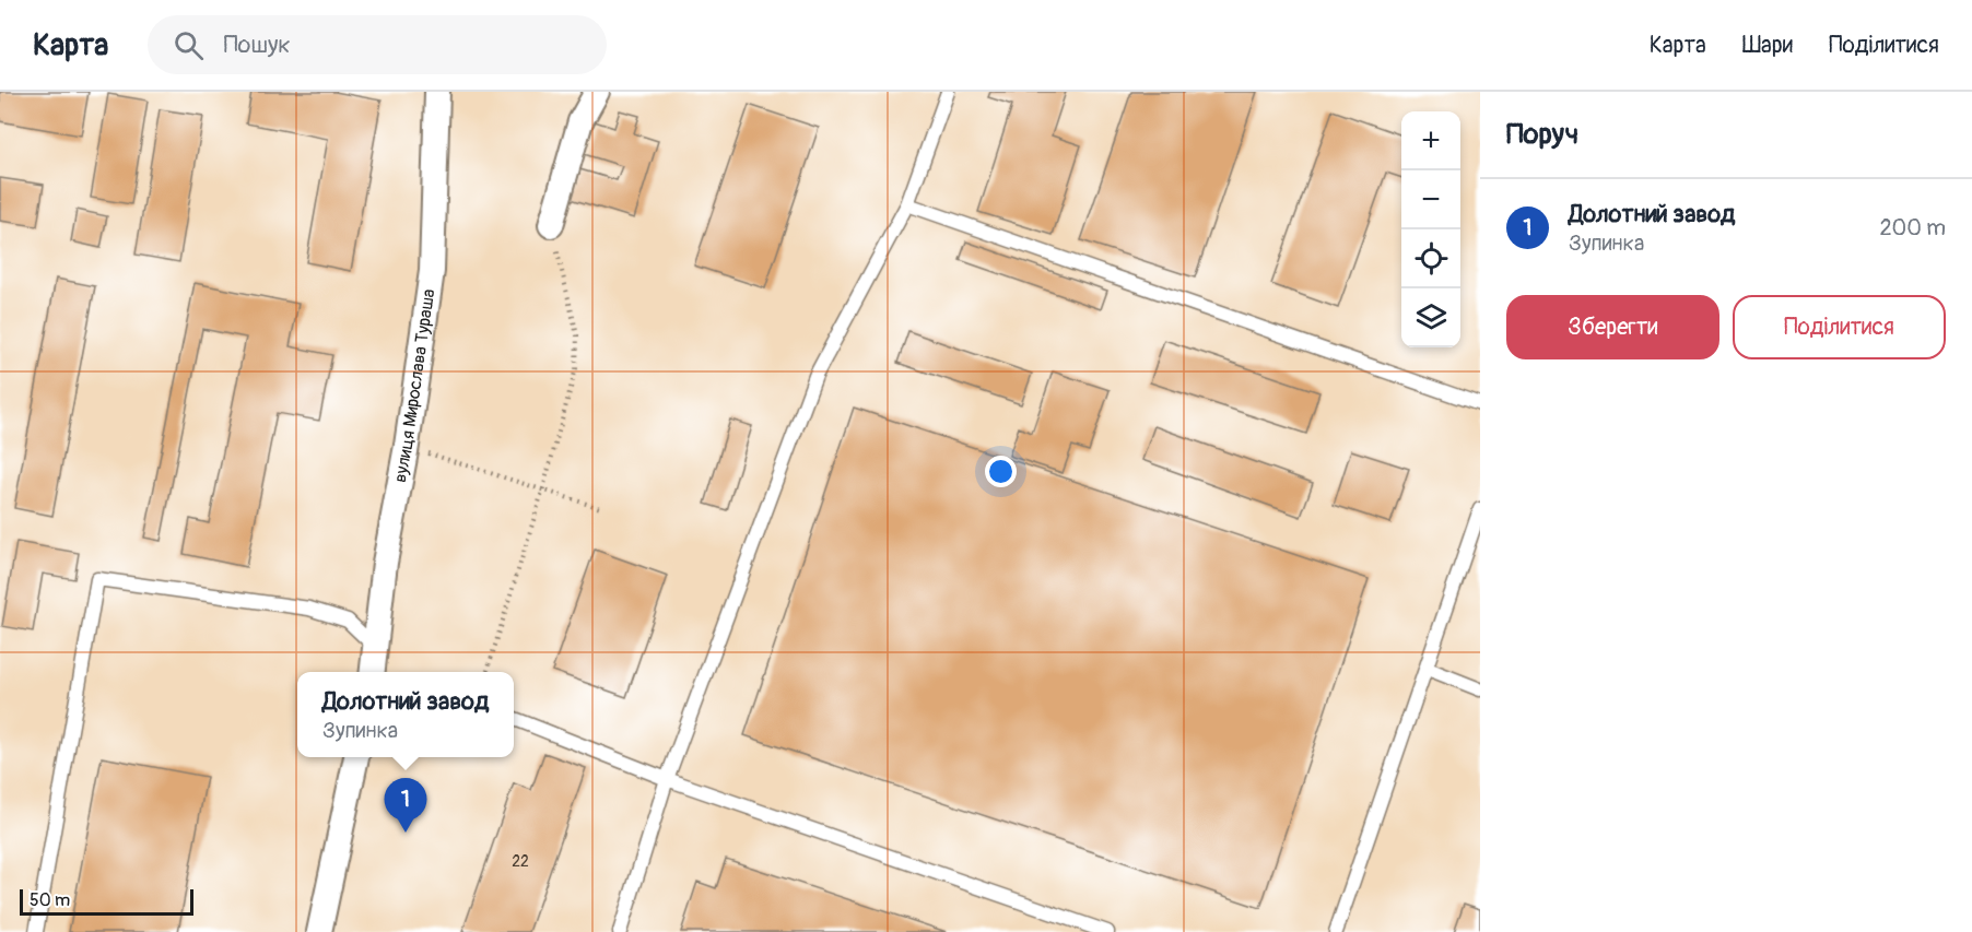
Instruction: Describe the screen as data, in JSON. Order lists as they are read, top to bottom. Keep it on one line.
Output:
{"streets":{"street":["вулиця Мирослава Тураша"]},"house_numbers":["22"],"scale_bar":"50 m","page":{"header":"Карта","search":"Пошук","nav":["Карта","Шари","Поділитися"],"heading":"Поруч","map_buttons":["+","−"],"list":[{"mark":"1","name":"Долотний завод","note":"Зупинка","value":"200 m"}],"buttons":["Зберегти","Поділитися"],"popup":["Долотний завод","Зупинка"],"pins":"1","scale":"50 m"}}
